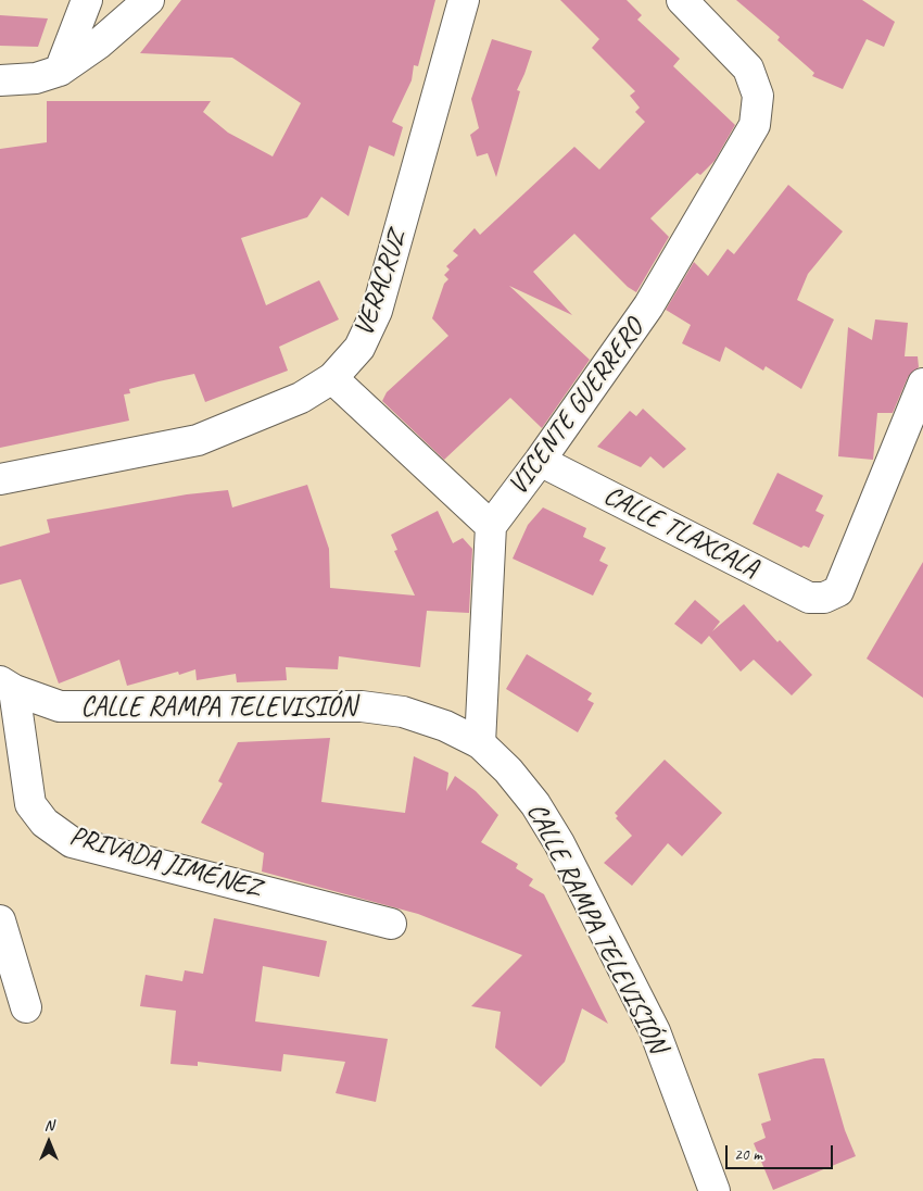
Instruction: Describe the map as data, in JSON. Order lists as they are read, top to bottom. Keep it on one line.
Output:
{"streets":{"street":["VERACRUZ","VICENTE GUERRERO","CALLE TLAXCALA","CALLE RAMPA TELEVISIÓN","PRIVADA JIMÉNEZ"]},"crossings":[["VICENTE GUERRERO","CALLE TLAXCALA"],["CALLE RAMPA TELEVISIÓN","PRIVADA JIMÉNEZ"]],"scale_bar":"20 m","north":"top"}
